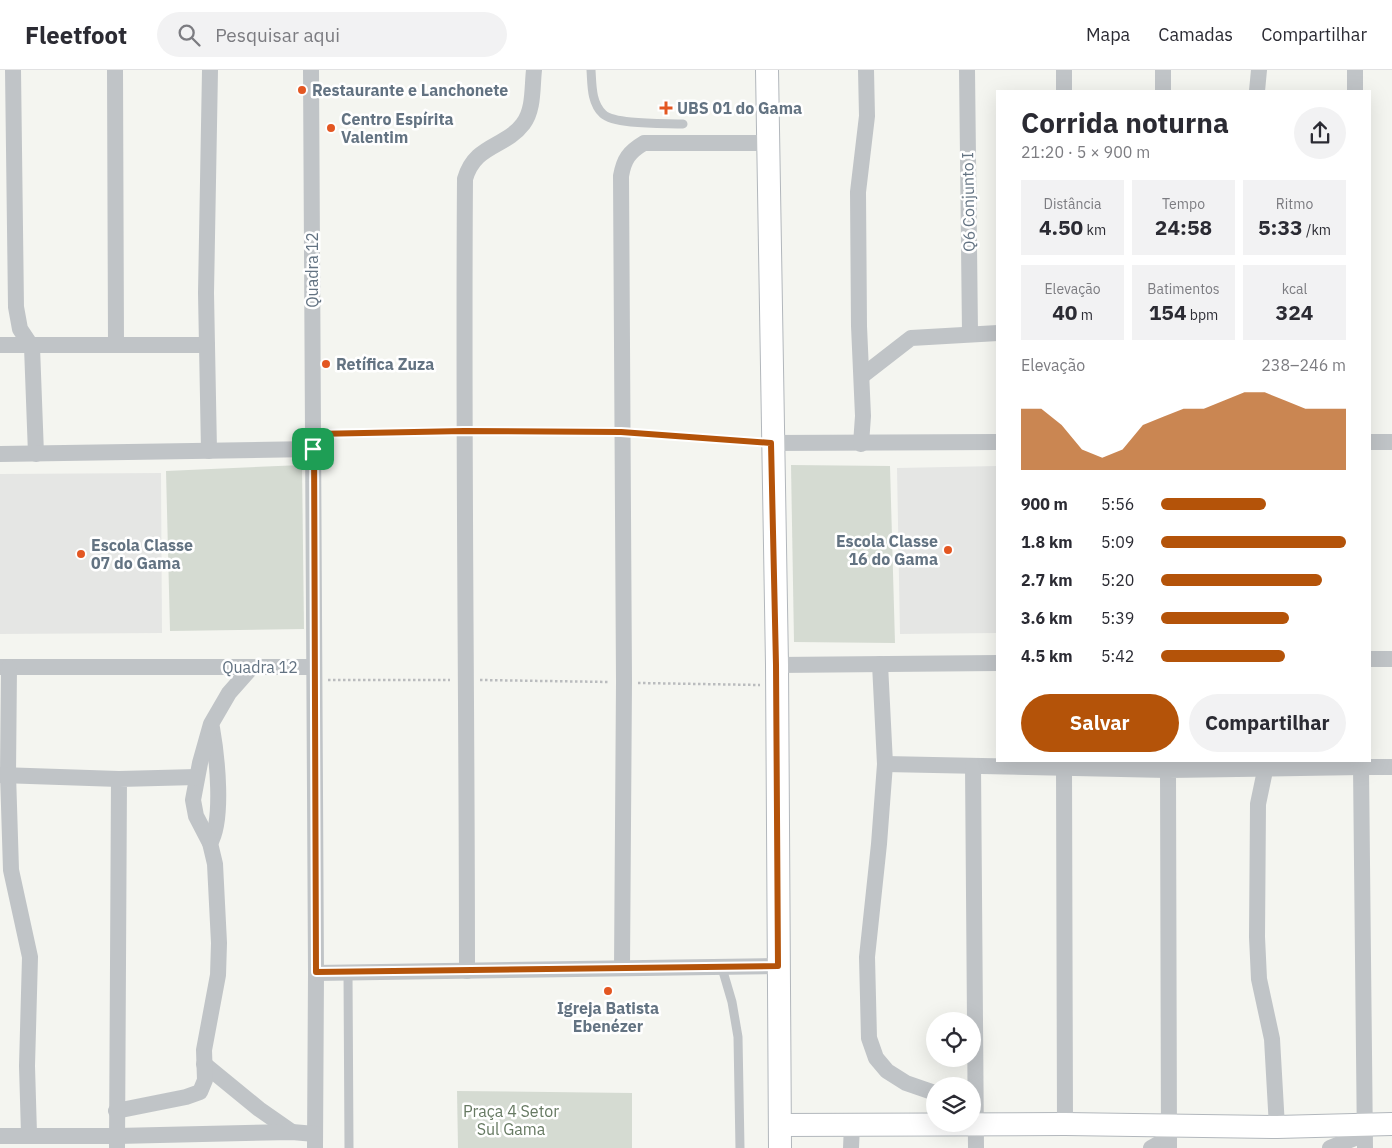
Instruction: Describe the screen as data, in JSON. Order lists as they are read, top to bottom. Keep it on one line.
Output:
{"streets":{"street":["Q6 Conjunto I","Quadra 12"]},"parks":["Praça 4 Setor Sul Gama"],"places":{"other":["Restaurante e Lanchonete","Centro Espírita Valentim","Retífica Zuza","Escola Classe 16 do Gama","Escola Classe 07 do Gama","Igreja Batista Ebenézer"],"health":["UBS 01 do Gama"]},"page":{"header":"Fleetfoot","search":"Pesquisar aqui","nav":["Mapa","Camadas","Compartilhar"],"heading":["Corrida noturna","21:20 · 5 × 900 m"],"stats":[["Distância","4.50 km"],["Tempo","24:58"],["Ritmo","5:33 /km"],["Elevação","40 m"],["Batimentos","154 bpm"],["kcal","324"]],"chart":["Elevação","238–246 m"],"list":[{"name":"900 m","note":"5:56"},{"name":"1.8 km","note":"5:09"},{"name":"2.7 km","note":"5:20"},{"name":"3.6 km","note":"5:39"},{"name":"4.5 km","note":"5:42"}],"buttons":["Salvar","Compartilhar"]}}
